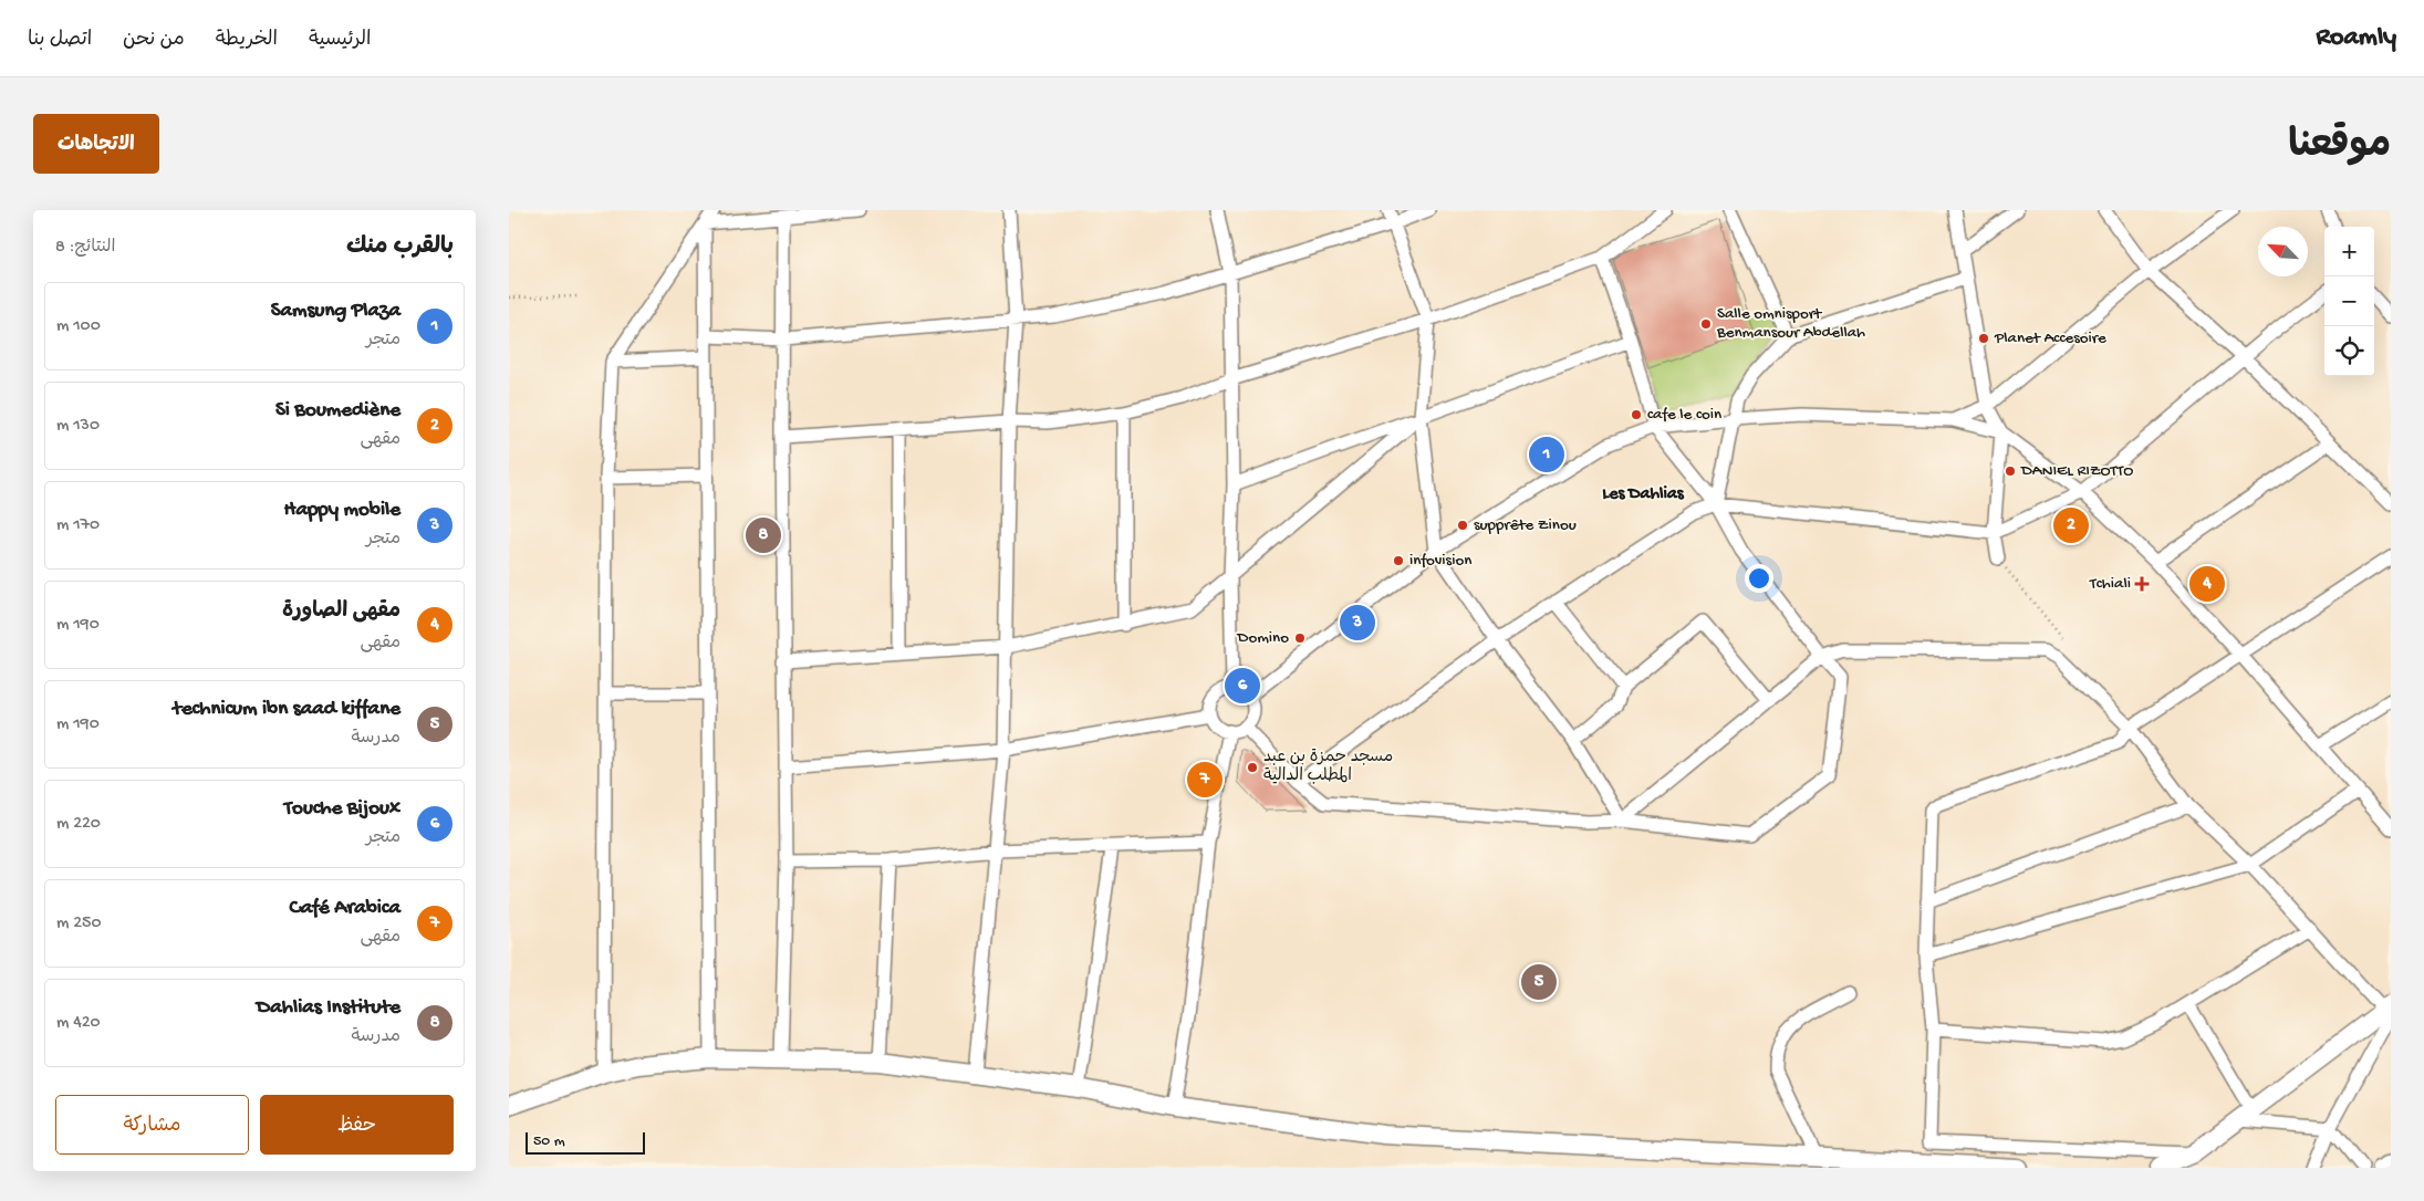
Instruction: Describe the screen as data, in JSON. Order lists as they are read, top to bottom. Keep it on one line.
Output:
{"districts":["Les Dahlias"],"places":{"other":["Salle omnisport Benmansour Abdellah","Planet Accesoire","cafe le coin","DANIEL RIZOTTO","supprête Zinou","infovision","Domino","مسجد حمزة بن عبد المطلب الدالية"],"health":["Tchiali"]},"scale_bar":"50 m","north":"top left","page":{"header":"Roamly","nav":["الرئيسية","الخريطة","من نحن","اتصل بنا"],"title":"موقعنا","buttons":["الاتجاهات",["حفظ","مشاركة"]],"heading":["بالقرب منك","النتائج: 8"],"map_buttons":["+","−"],"list":[{"mark":"1","name":"Samsung Plaza","note":"متجر","value":"100 m"},{"mark":"2","name":"Si Boumediène","note":"مقهى","value":"130 m"},{"mark":"3","name":"Happy mobile","note":"متجر","value":"170 m"},{"mark":"4","name":"مقهى الصاورة","note":"مقهى","value":"190 m"},{"mark":"5","name":"technicum ibn saad kiffane","note":"مدرسة","value":"190 m"},{"mark":"6","name":"Touche Bijoux","note":"متجر","value":"220 m"},{"mark":"7","name":"Café Arabica","note":"مقهى","value":"250 m"},{"mark":"8","name":"Dahlias Institute","note":"مدرسة","value":"420 m"}],"pins":["1","2","8","4","3","6","7","5"],"scale":"50 m"}}
